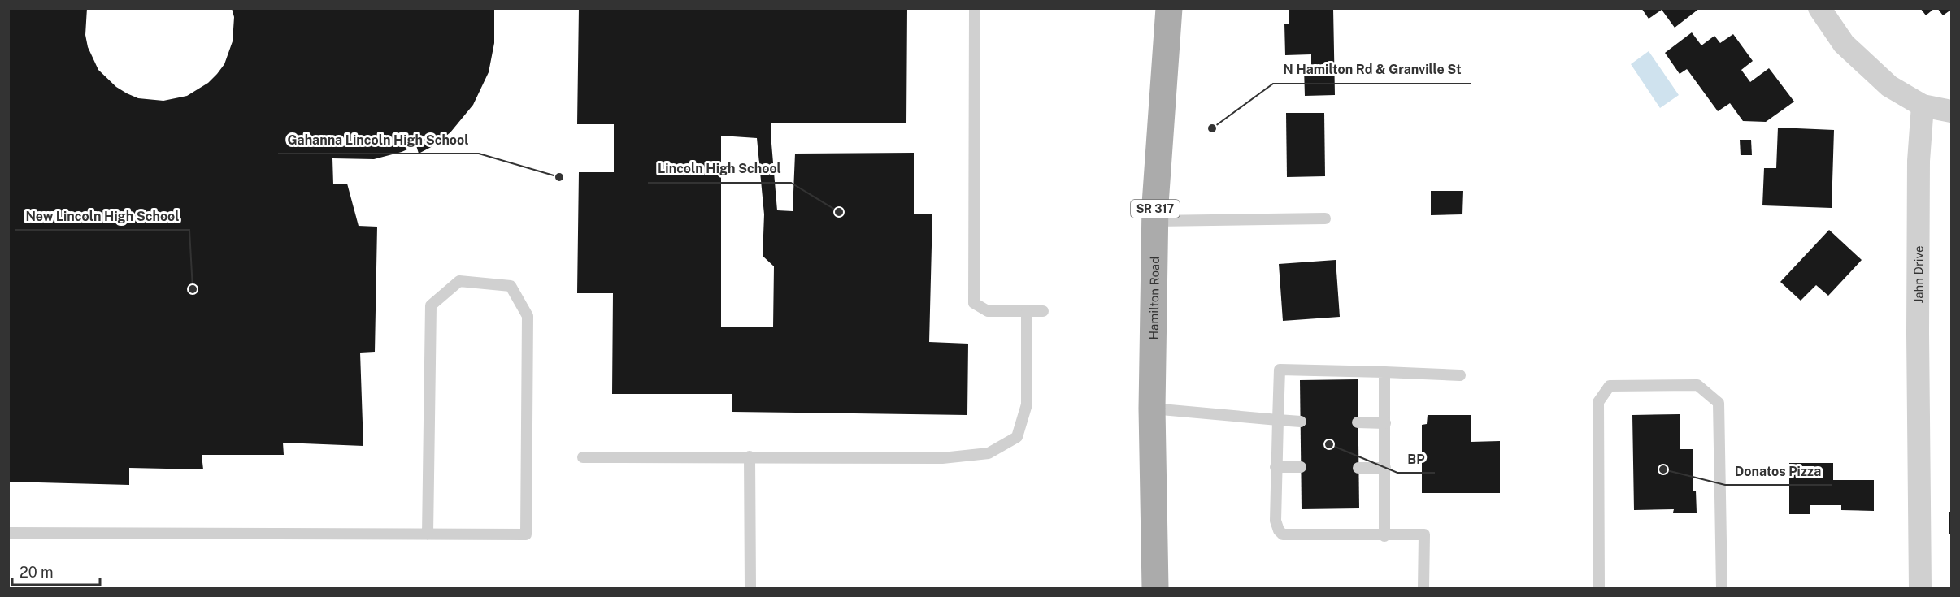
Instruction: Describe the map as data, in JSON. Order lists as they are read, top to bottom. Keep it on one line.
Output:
{"streets":{"main road":["SR 317","Hamilton Road"],"street":["Jahn Drive"]},"places":["N Hamilton Rd & Granville St","Gahanna Lincoln High School","Lincoln High School","New Lincoln High School","BP","Donatos Pizza"],"scale_bar":"20 m"}
